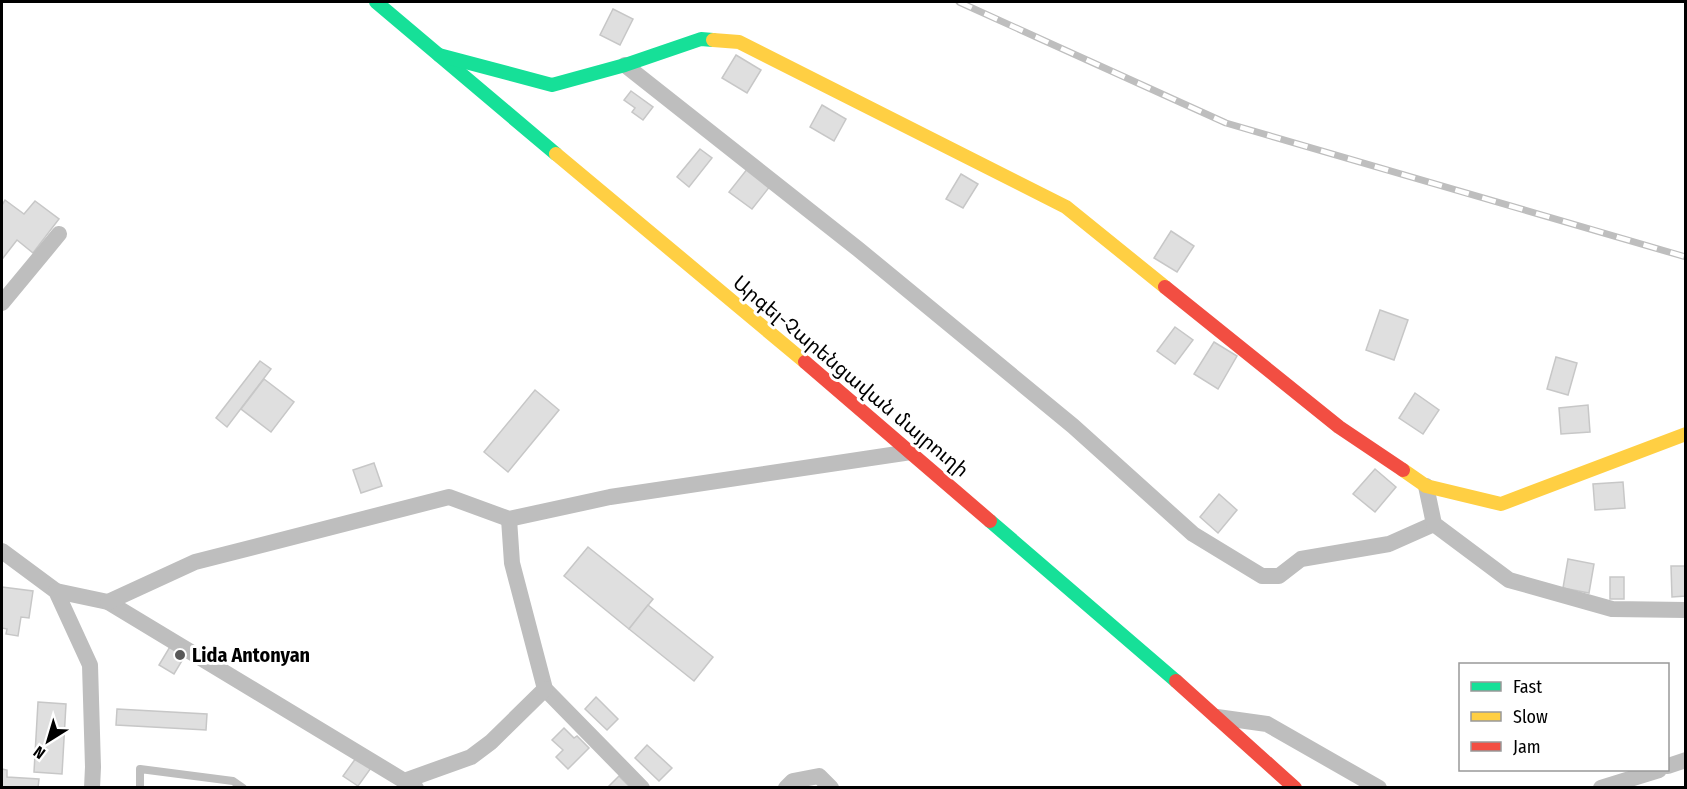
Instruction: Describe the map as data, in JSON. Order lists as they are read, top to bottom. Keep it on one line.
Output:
{"streets":{"street":["Արգել-Չարենցավան մայրուղի"]},"places":["Lida Antonyan"],"legend":["Fast","Slow","Jam"],"north":"bottom left"}
